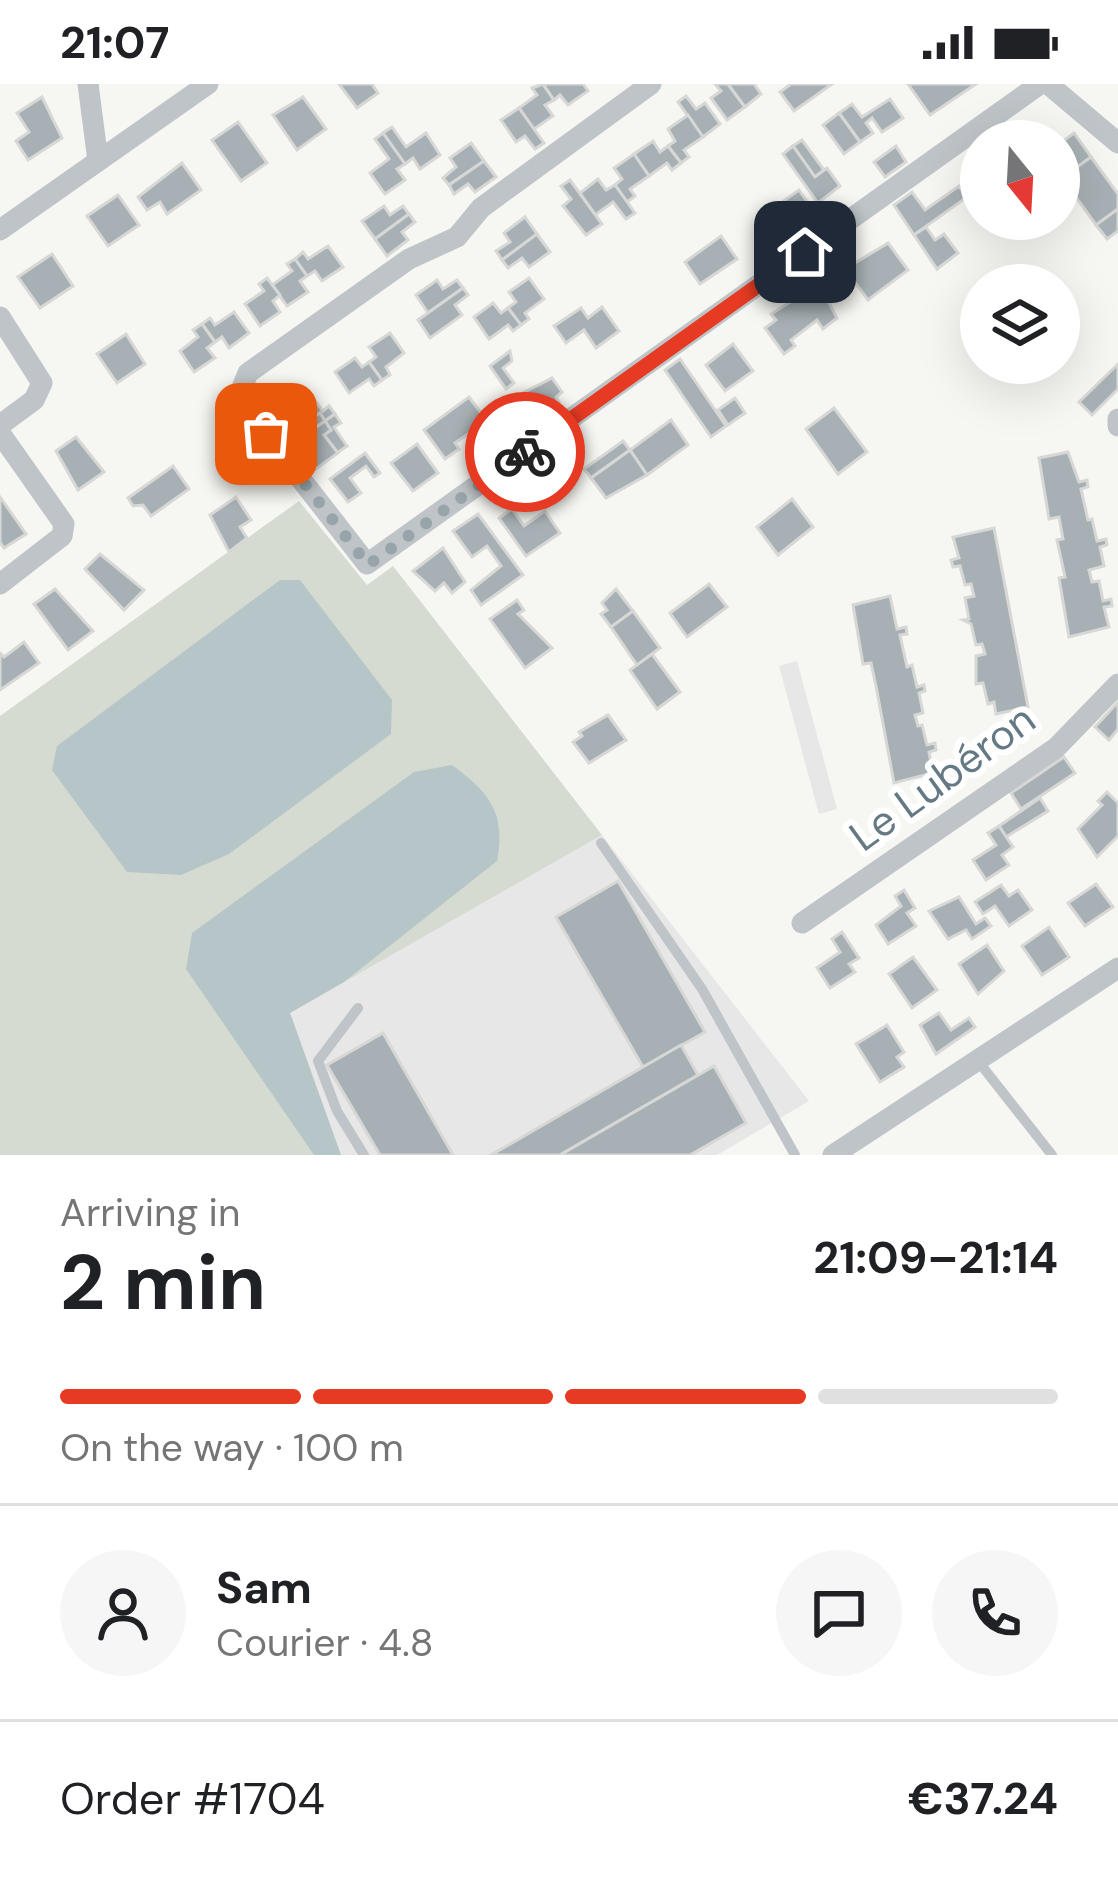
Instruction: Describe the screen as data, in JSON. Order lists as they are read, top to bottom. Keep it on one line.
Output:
{"streets":{"street":["Le Lubéron"]},"north":"bottom","page":{"status":"21:07","heading":["2 min","Arriving in","21:09–21:14"],"panel":["Sam","Courier · 4.8","Order #1704","€37.24"],"bar":"On the way · 100 m"}}
